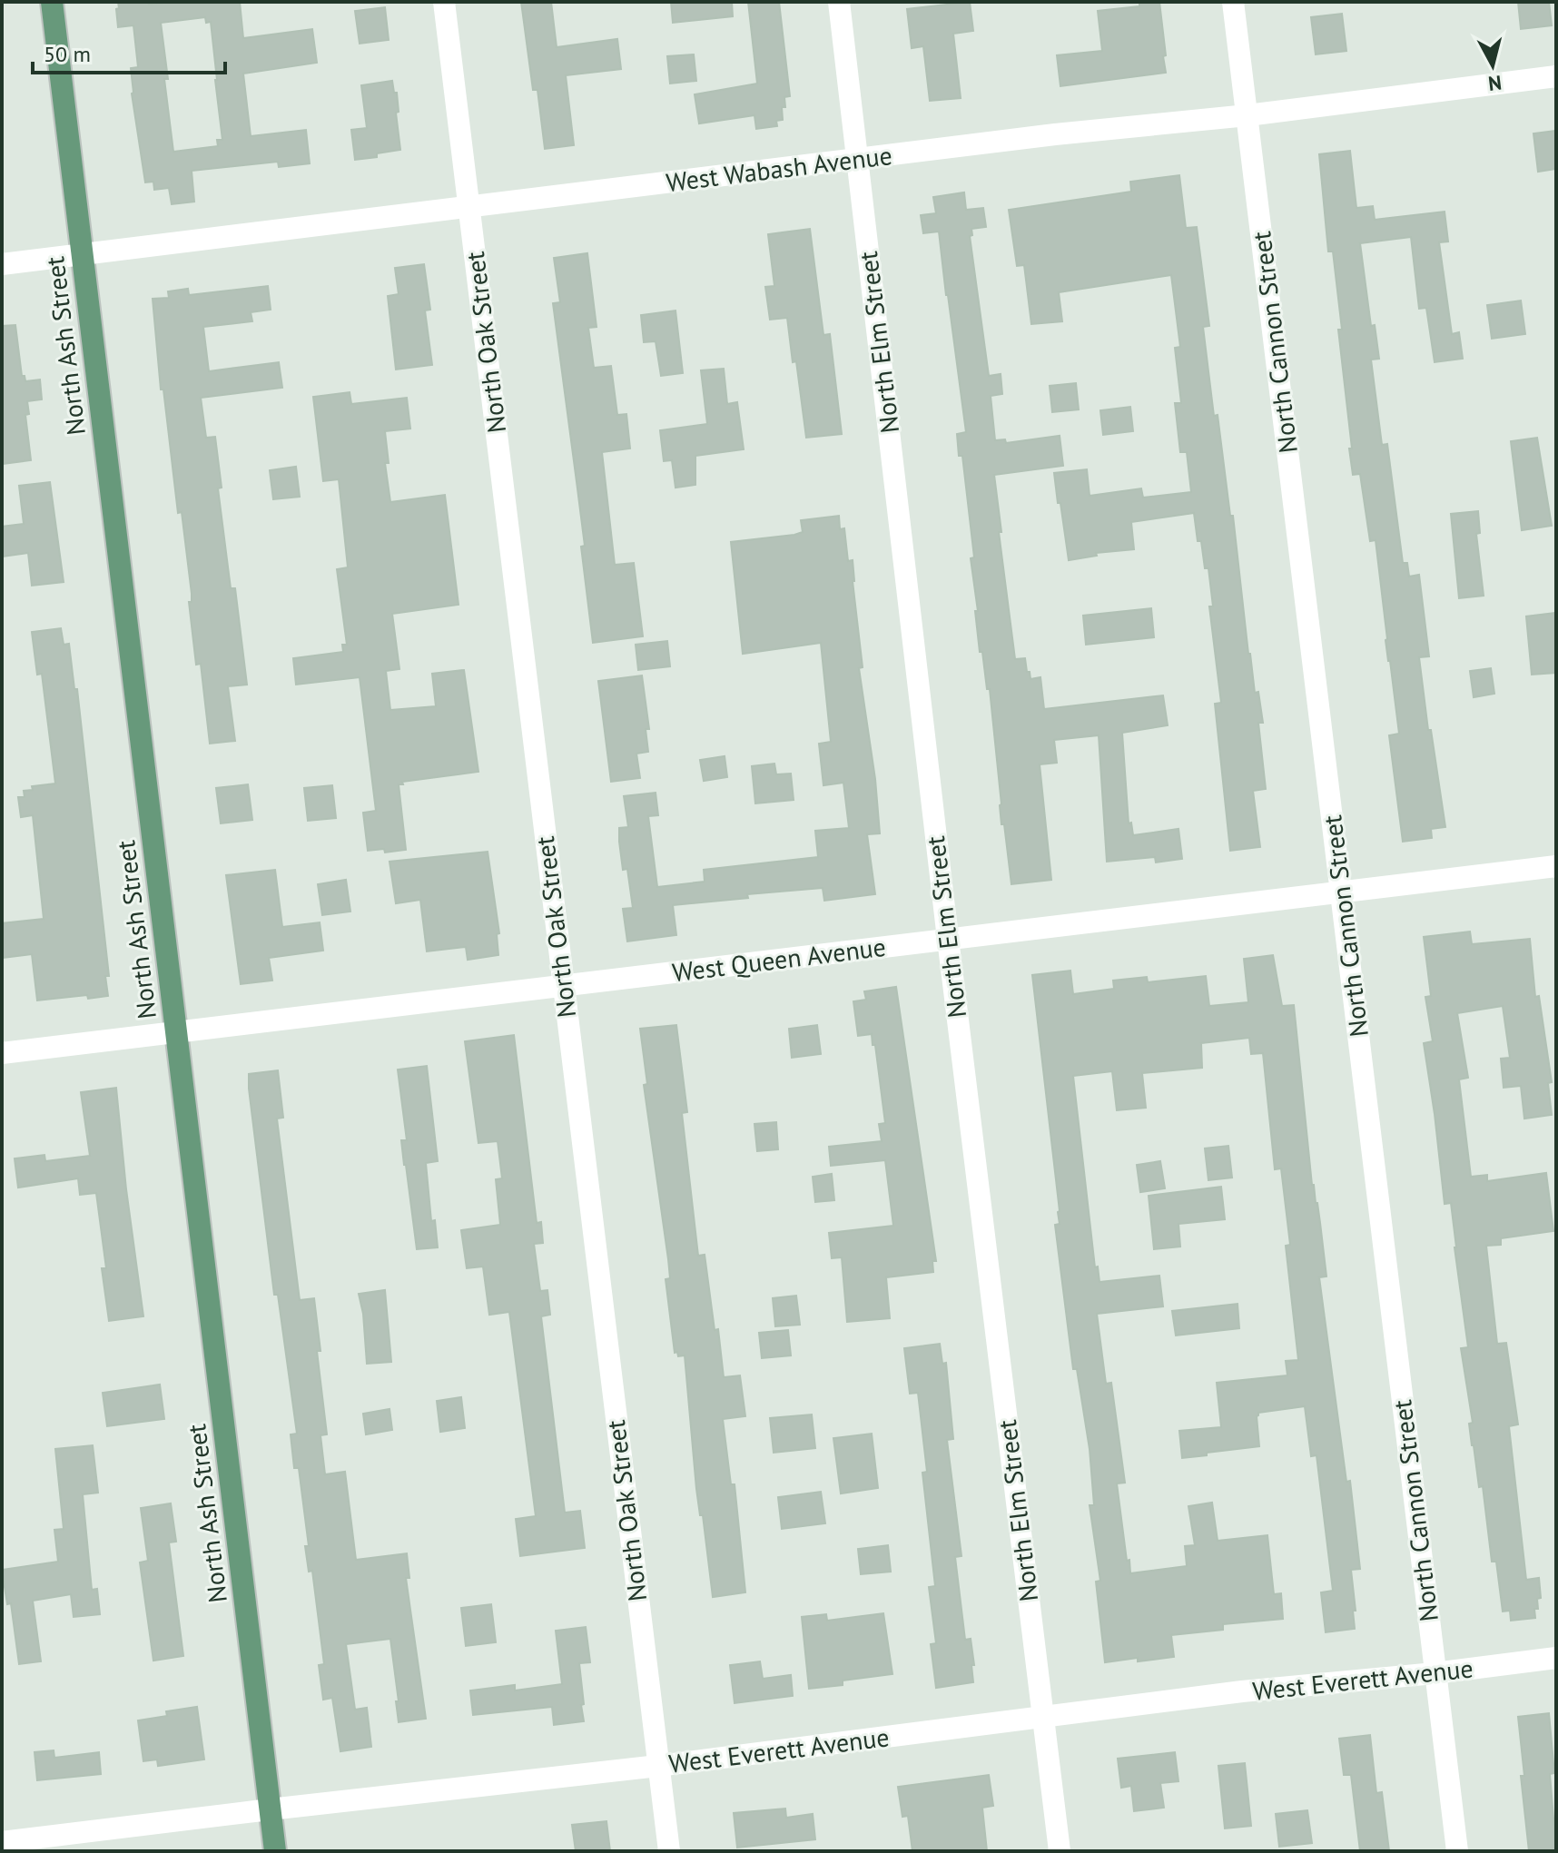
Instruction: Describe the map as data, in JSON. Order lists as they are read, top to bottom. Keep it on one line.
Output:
{"streets":{"main road":["North Ash Street"],"street":["West Wabash Avenue","North Oak Street","North Elm Street","North Cannon Street","West Queen Avenue","West Everett Avenue"]},"crossings":[["West Wabash Avenue","North Oak Street"],["West Wabash Avenue","North Elm Street"],["West Wabash Avenue","North Cannon Street"],["West Wabash Avenue","North Ash Street"],["North Oak Street","West Queen Avenue"],["North Oak Street","West Everett Avenue"],["North Elm Street","West Queen Avenue"],["North Elm Street","West Everett Avenue"],["North Cannon Street","West Queen Avenue"],["North Cannon Street","West Everett Avenue"],["North Ash Street","West Queen Avenue"],["North Ash Street","West Everett Avenue"]],"scale_bar":"50 m","north":"bottom"}
